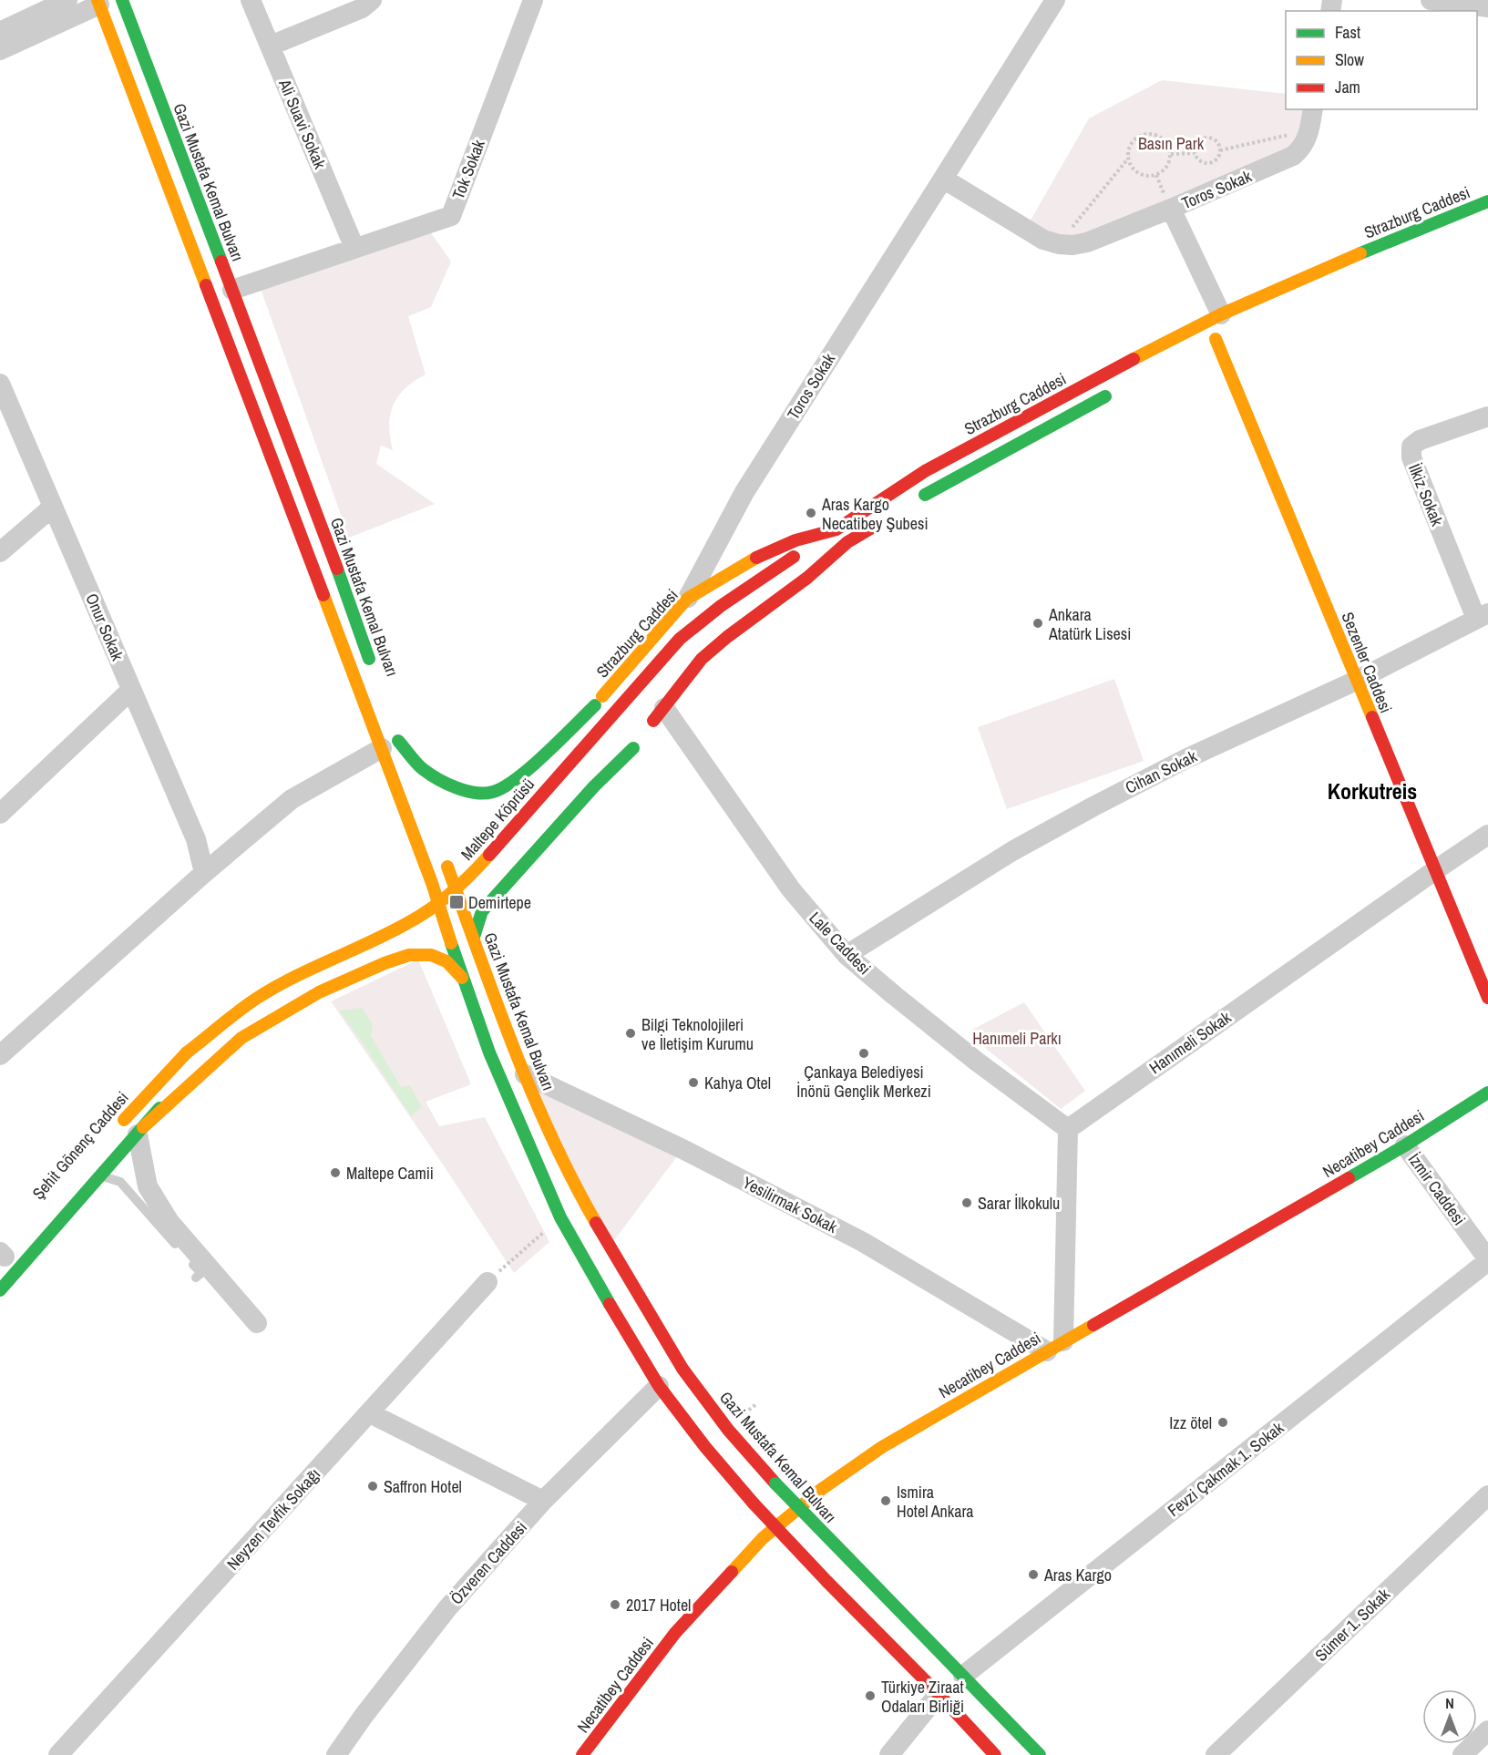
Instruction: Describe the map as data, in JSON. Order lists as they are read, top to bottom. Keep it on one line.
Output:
{"streets":{"main road":["Gazi Mustafa Kemal Bulvarı","Strazburg Caddesi","Sezenler Caddesi","Maltepe Köprüsü","Necatibey Caddesi","Şehit Gönenç Caddesi"],"street":["Ali Suavi Sokak","Tok Sokak","Toros Sokak","İlkiz Sokak","Onur Sokak","Cihan Sokak","Lale Caddesi","Hanımeli Sokak","İzmir Caddesi","Yesilirmak Sokak","Fevzi Çakmak 1. Sokak","Neyzen Tevfik Sokağı","Özveren Caddesi","Sümer 1. Sokak"]},"crossings":[["Ali Suavi Sokak","Tok Sokak"],["Tok Sokak","Gazi Mustafa Kemal Bulvarı"],["Gazi Mustafa Kemal Bulvarı","Yesilirmak Sokak"],["Gazi Mustafa Kemal Bulvarı","Fevzi Çakmak 1. Sokak"],["Toros Sokak","Strazburg Caddesi"],["Strazburg Caddesi","Sezenler Caddesi"],["Strazburg Caddesi","Maltepe Köprüsü"],["İlkiz Sokak","Cihan Sokak"],["Sezenler Caddesi","Cihan Sokak"],["Sezenler Caddesi","Hanımeli Sokak"],["Cihan Sokak","Lale Caddesi"],["Maltepe Köprüsü","Şehit Gönenç Caddesi"],["Lale Caddesi","Hanımeli Sokak"],["Necatibey Caddesi","İzmir Caddesi"],["Necatibey Caddesi","Yesilirmak Sokak"],["İzmir Caddesi","Fevzi Çakmak 1. Sokak"]],"districts":["Korkutreis"],"parks":["Basın Park","Hanımeli Parkı"],"places":{"other":["Aras Kargo Necatibey Şubesi","Ankara Atatürk Lisesi","Bilgi Teknolojileri ve İletişim Kurumu","Çankaya Belediyesi İnönü Gençlik Merkezi","Kahya Otel","Maltepe Camii","Sarar İlkokulu","Izz ötel","Saffron Hotel","Ismira Hotel Ankara","Aras Kargo","2017 Hotel","Türkiye Ziraat Odaları Birliği"],"transit":["Demirtepe"]},"legend":["Fast","Slow","Jam"],"north":"top"}
